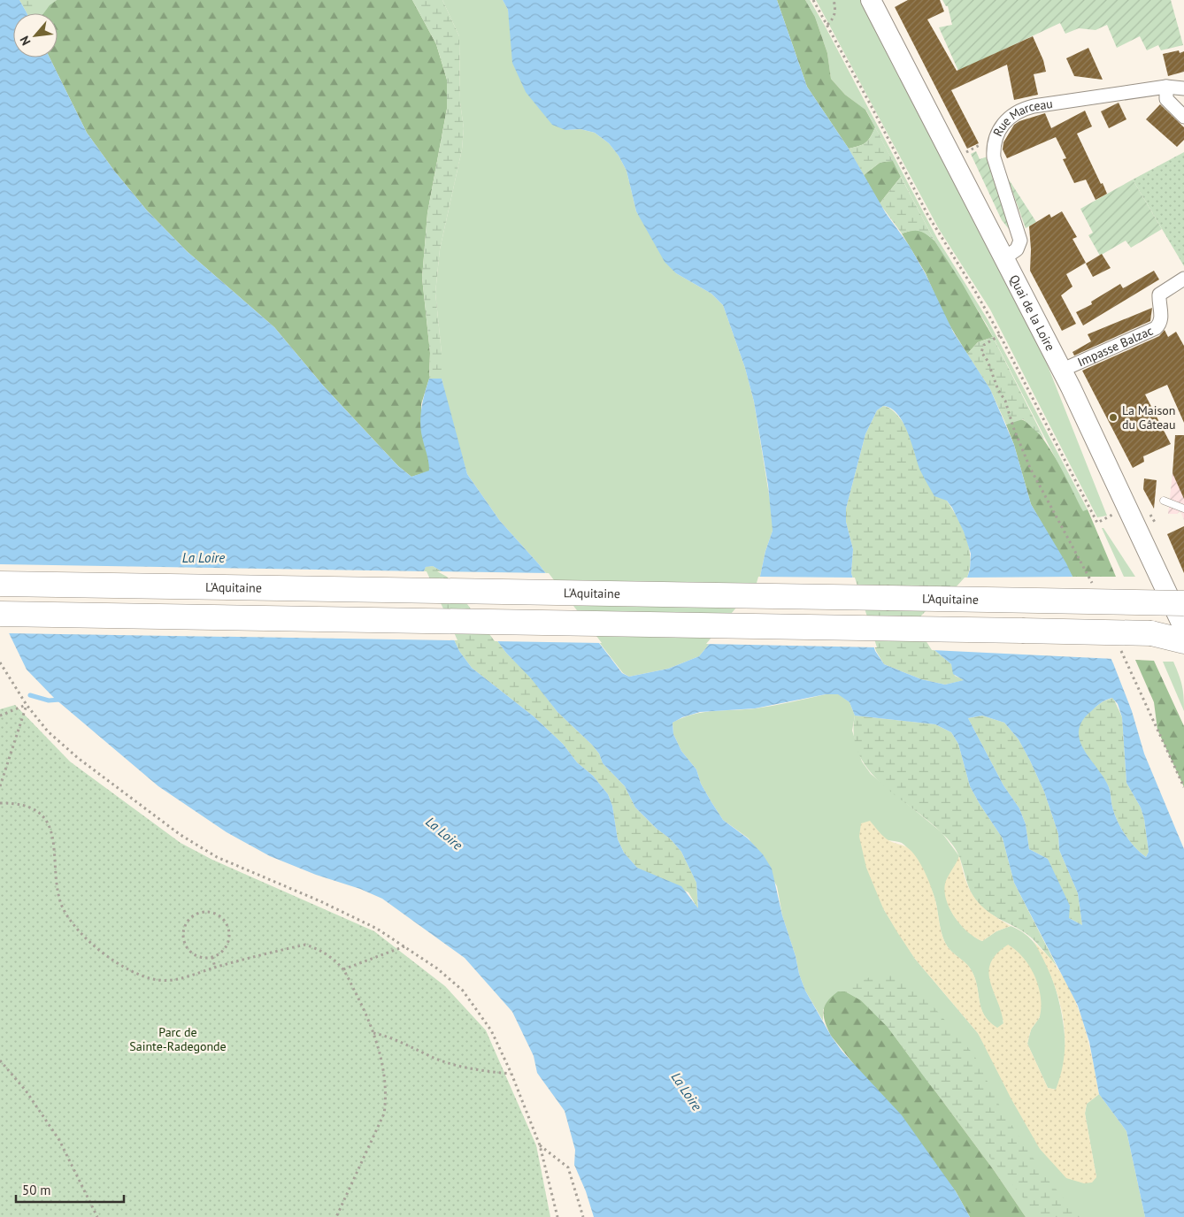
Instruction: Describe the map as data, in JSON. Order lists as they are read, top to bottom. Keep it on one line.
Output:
{"streets":{"highway":["L'Aquitaine"],"main road":["Quai de la Loire"],"street":["Rue Marceau","Impasse Balzac"]},"crossings":[["Rue Marceau","Quai de la Loire"],["Quai de la Loire","Impasse Balzac"]],"water":["La Loire"],"parks":["Parc de Sainte-Radegonde"],"places":["La Maison du Gâteau"],"scale_bar":"50 m","north":"bottom left"}
